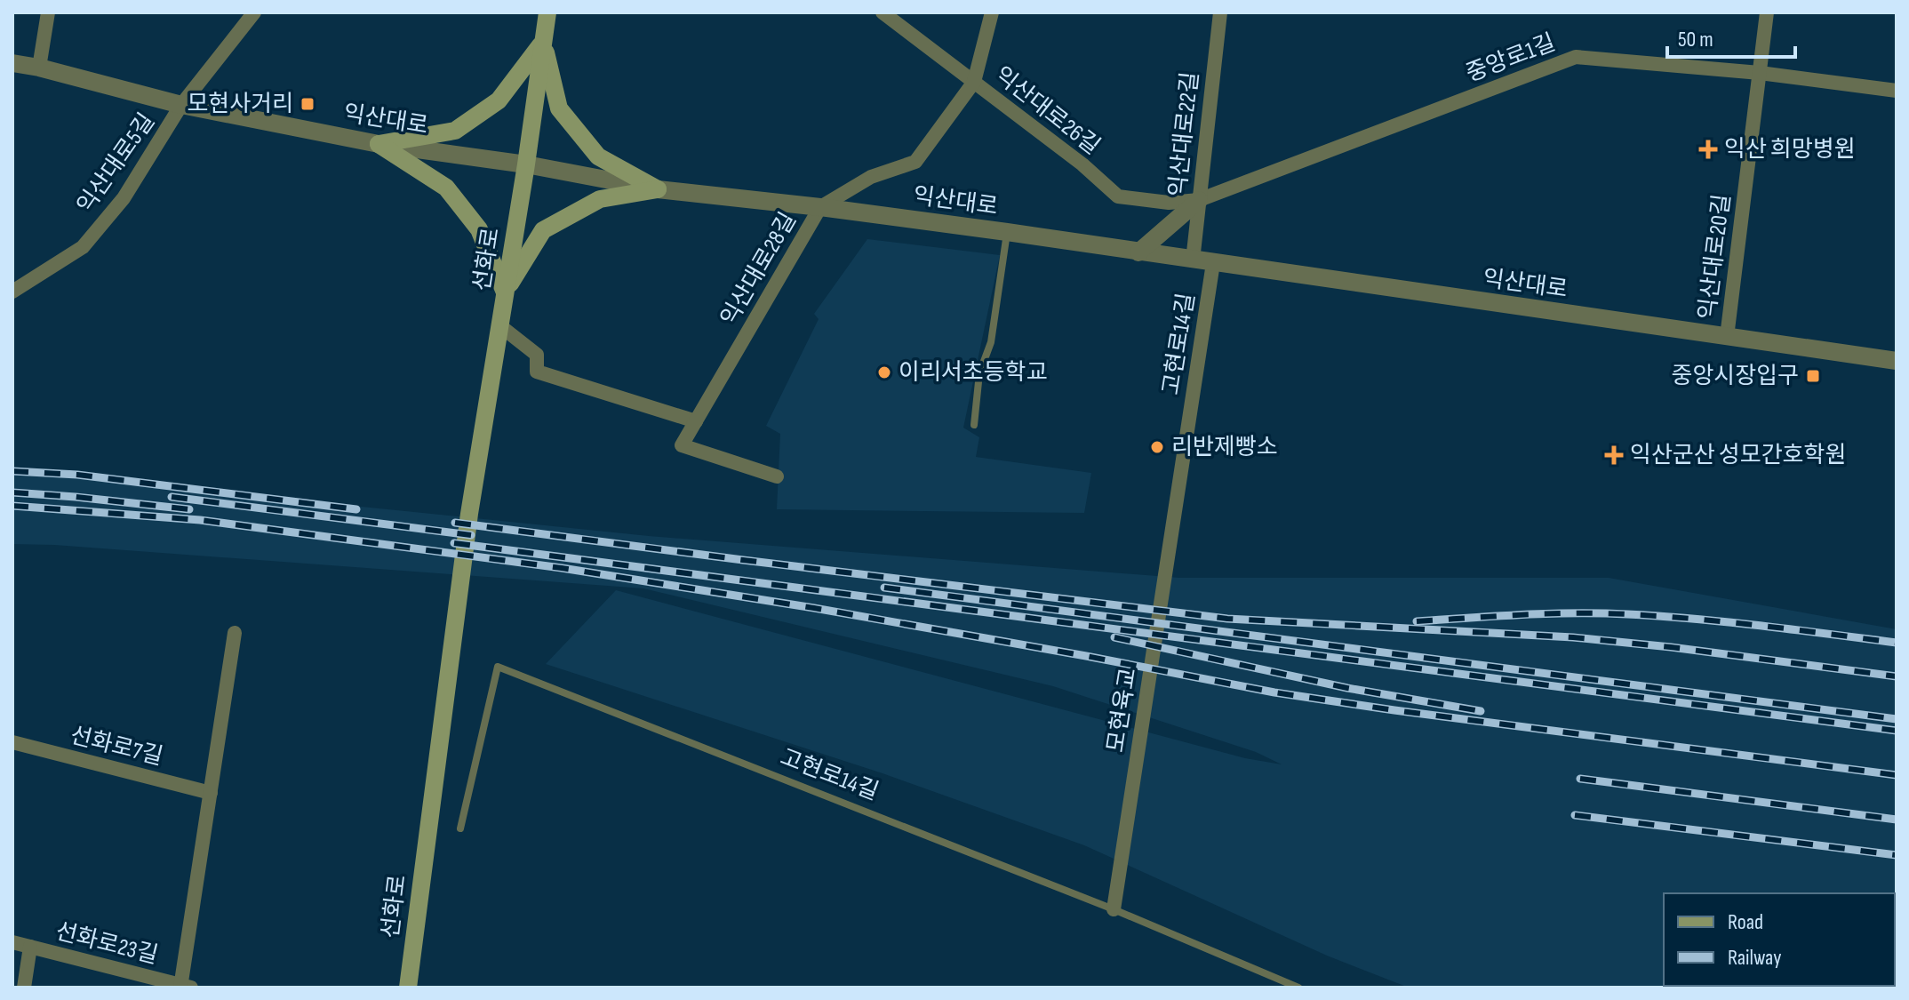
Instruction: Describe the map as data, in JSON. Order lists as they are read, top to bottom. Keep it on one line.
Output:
{"streets":{"main road":["선화로"],"street":["중앙로1길","익산대로26길","익산대로","익산대로22길","익산대로5길","익산대로20길","익산대로28길","고현로14길","모현육교","선화로7길","선화로23길"]},"crossings":[["중앙로1길","익산대로26길"],["중앙로1길","익산대로22길"],["중앙로1길","익산대로20길"],["익산대로26길","익산대로22길"],["익산대로26길","익산대로28길"],["익산대로","익산대로22길"],["익산대로","익산대로5길"],["익산대로","익산대로20길"],["익산대로","선화로"],["익산대로","익산대로28길"],["익산대로","고현로14길"],["고현로14길","모현육교"]],"places":{"transit":["모현사거리","중앙시장입구"],"health":["익산 희망병원","익산군산 성모간호학원"],"other":["이리서초등학교","리반제빵소"]},"legend":["Road","Railway"],"scale_bar":"50 m"}
